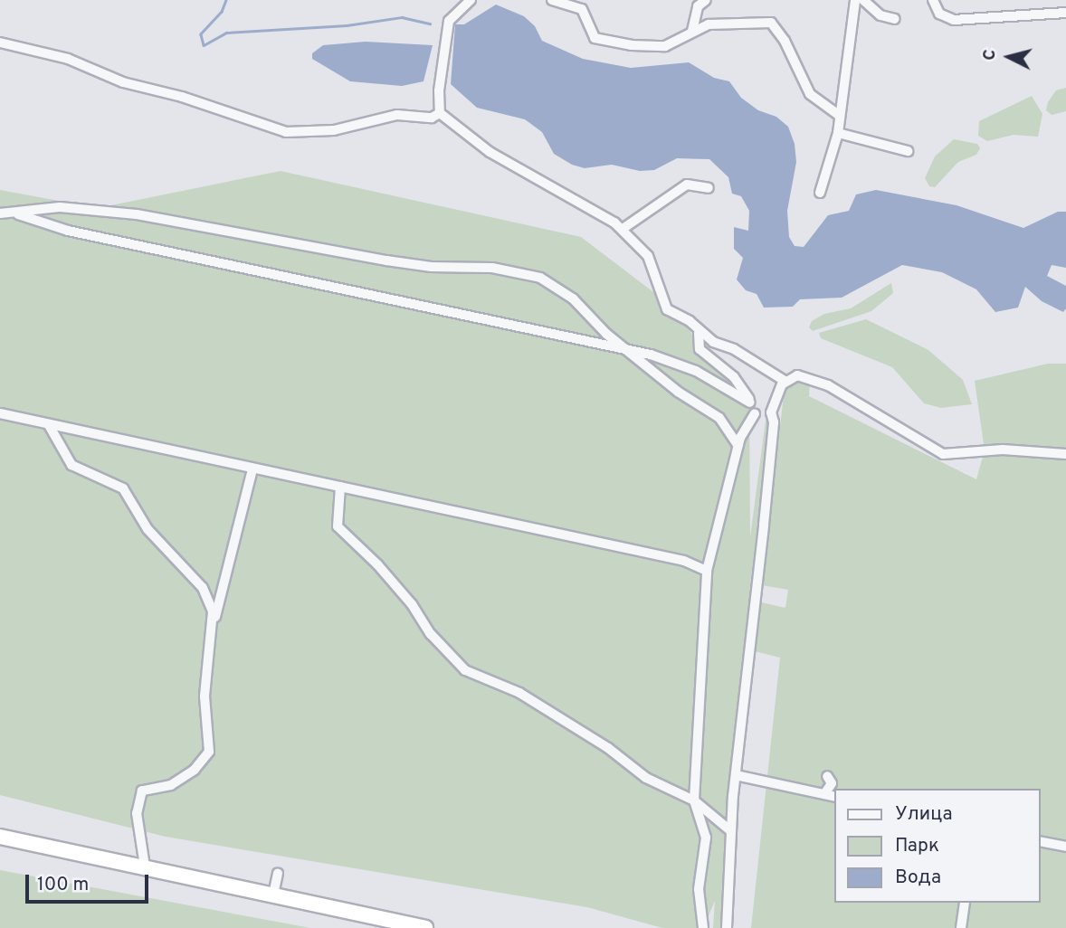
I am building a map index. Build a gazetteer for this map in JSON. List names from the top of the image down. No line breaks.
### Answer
{"legend":["Улица","Парк","Вода"],"scale_bar":"100 m","north":"left"}
